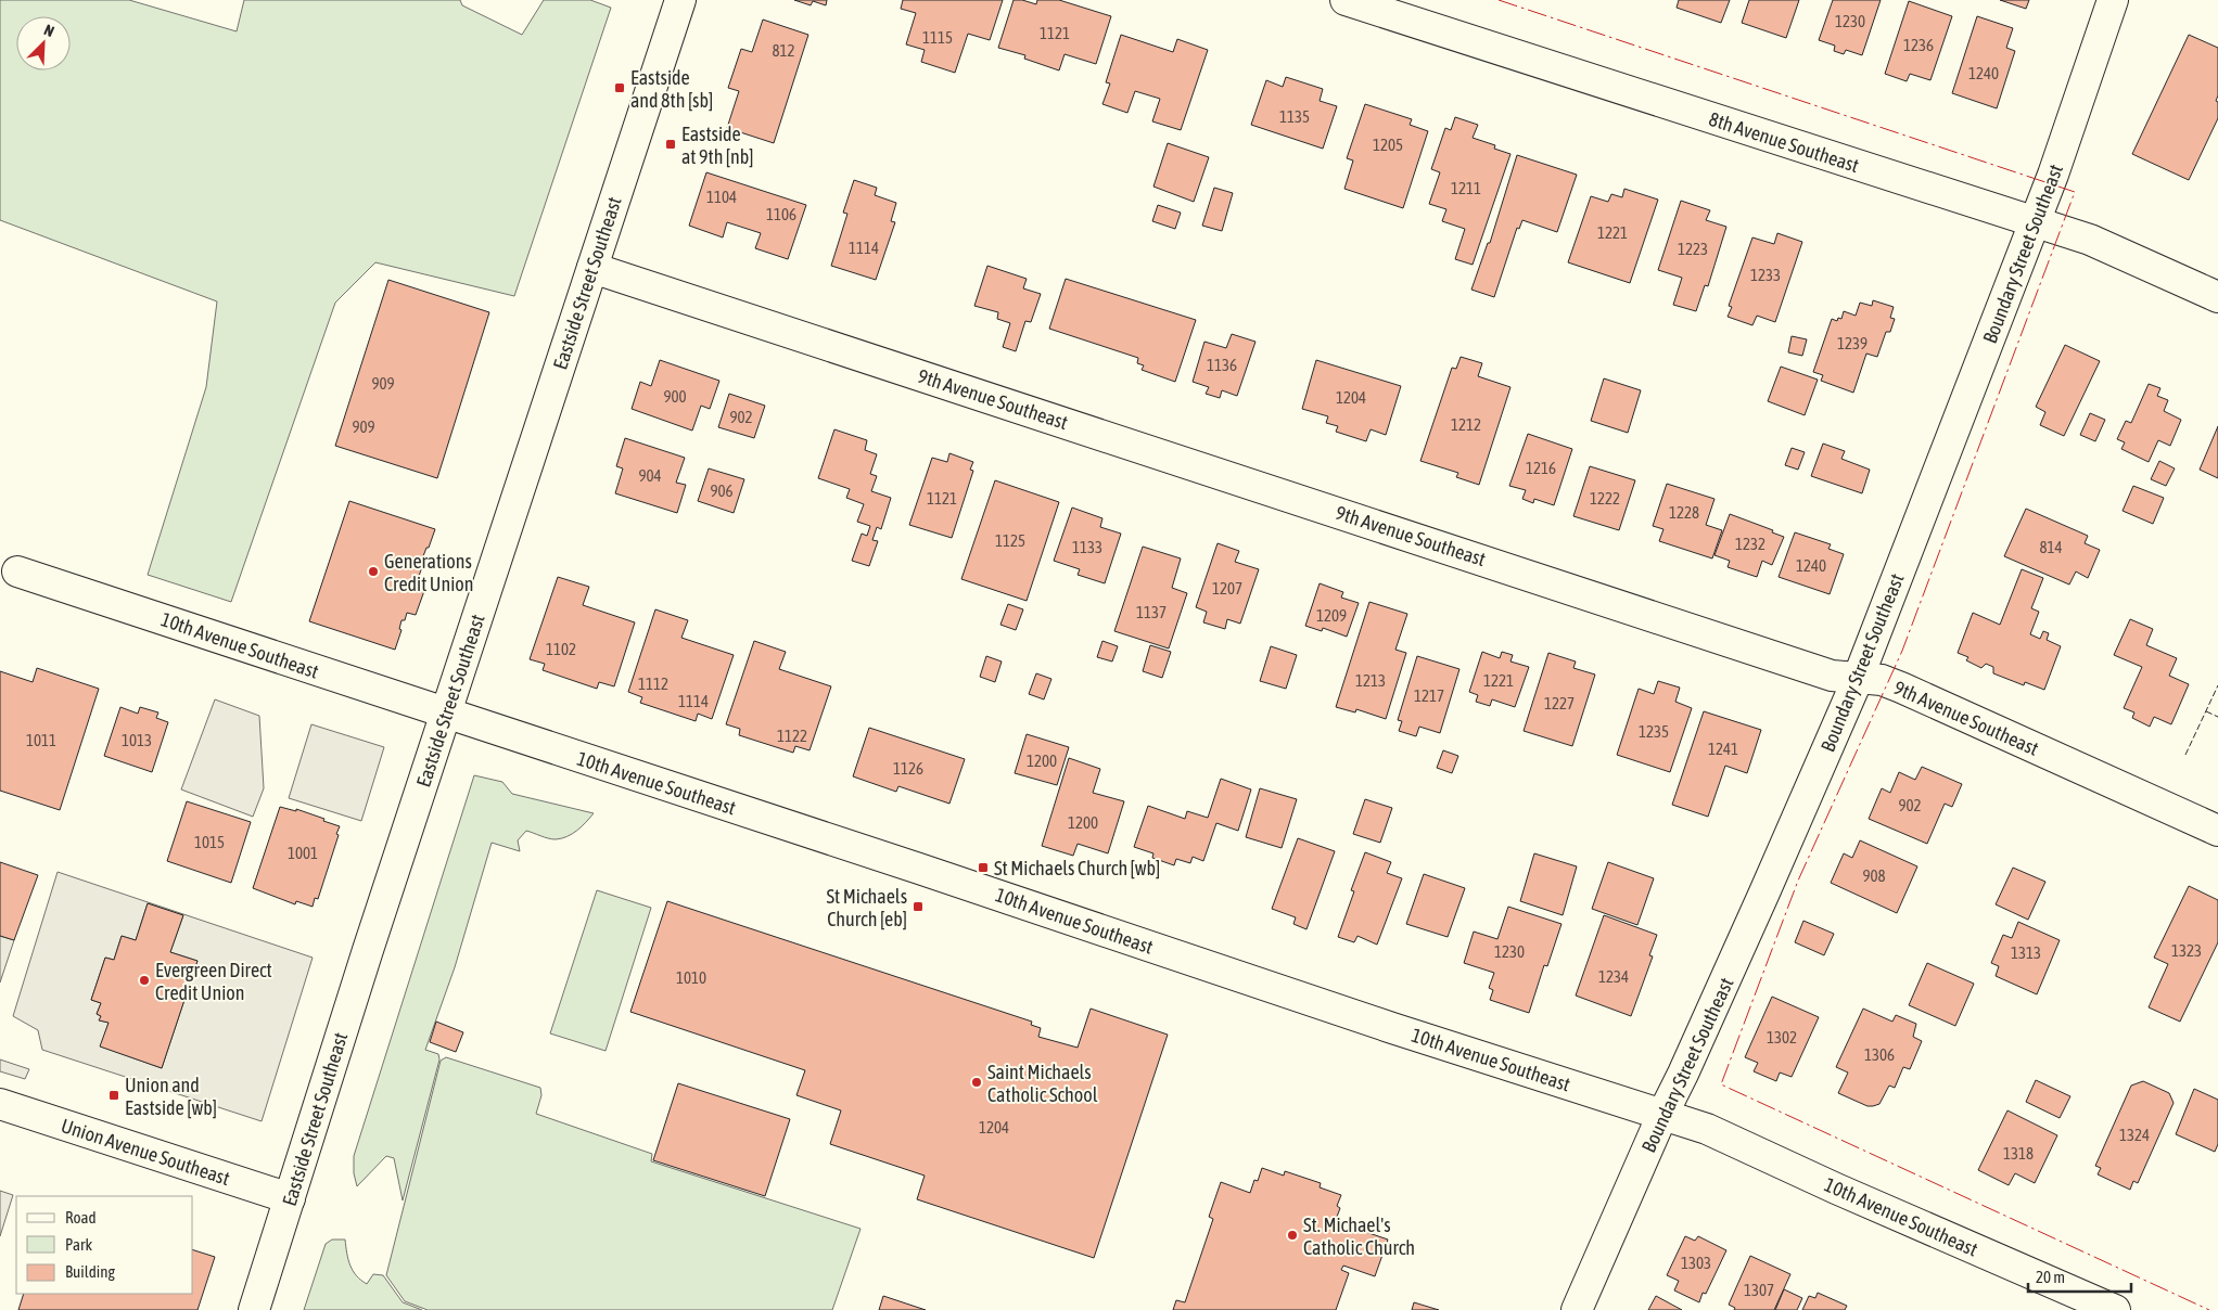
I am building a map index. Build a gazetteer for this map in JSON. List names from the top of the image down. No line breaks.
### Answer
{"streets":{"street":["8th Avenue Southeast","Boundary Street Southeast","Eastside Street Southeast","9th Avenue Southeast","10th Avenue Southeast","Union Avenue Southeast"]},"crossings":[["8th Avenue Southeast","Boundary Street Southeast"],["Boundary Street Southeast","9th Avenue Southeast"],["Boundary Street Southeast","10th Avenue Southeast"],["Eastside Street Southeast","9th Avenue Southeast"],["Eastside Street Southeast","10th Avenue Southeast"],["Eastside Street Southeast","Union Avenue Southeast"]],"places":{"transit":["Eastside and 8th [sb]","Eastside at 9th [nb]","St Michaels Church [wb]","St Michaels Church [eb]","Union and Eastside [wb]"],"other":["Generations Credit Union","Evergreen Direct Credit Union","Saint Michaels Catholic School","St. Michael's Catholic Church"]},"house_numbers":["1230","1121","1115","1236","812","1240","1135","1205","1211","1104","1106","1221","1114","1223","1233","1239","1136","909","900","1204","902","1212","909","1216","904","906","1121","1222","1228","1125","1232","1133","814","1240","1207","1137","1209","1102","1213","1221","1112","1217","1114","1227","1235","1122","1011","1013","1241","1200","1126","902","1200","1015","1001","908","1323","1230","1313","1234","1010","1302","1306","1204","1324","1318","1303","1307"],"legend":["Road","Park","Building"],"scale_bar":"20 m","north":"top right"}
